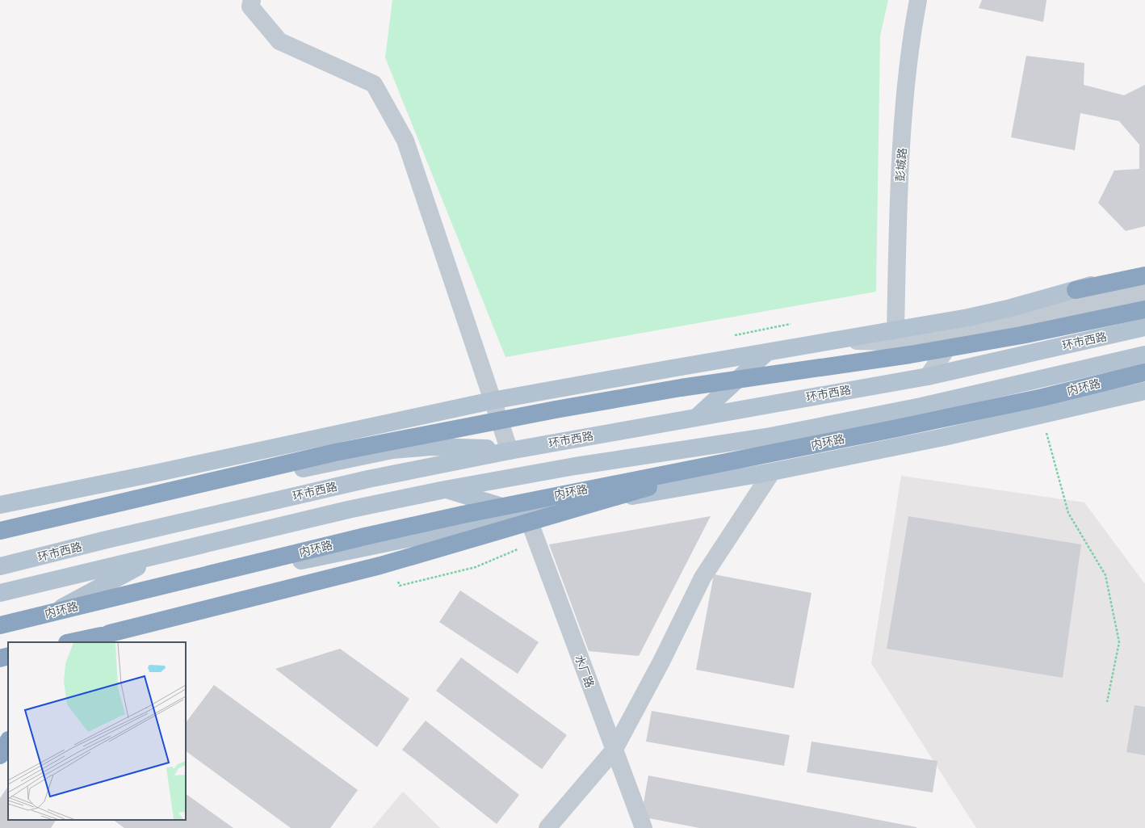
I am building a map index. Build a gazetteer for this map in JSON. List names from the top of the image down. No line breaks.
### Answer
{"streets":{"highway":["内环路"],"main road":["环市西路"],"street":["彭城路","水厂路"]}}
